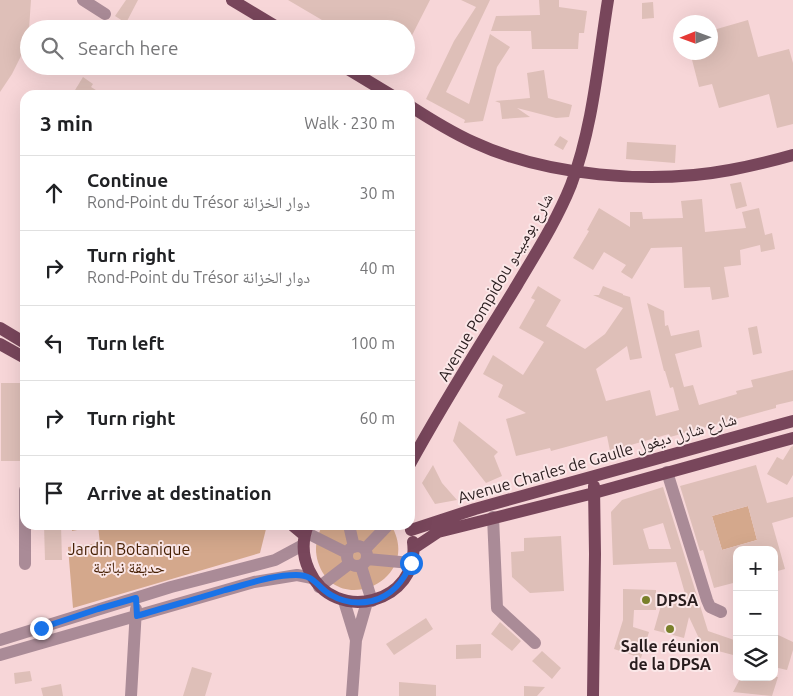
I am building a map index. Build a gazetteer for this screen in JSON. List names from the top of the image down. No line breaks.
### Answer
{"streets":{"main road":["Avenue Pompidou شارع بومبيدو","Avenue Charles de Gaulle شارع شارل ديغول"]},"parks":["Jardin Botanique حديقة نباتية"],"places":["DPSA","Salle réunion de la DPSA"],"north":"left","page":{"search":"Search here","heading":["3 min","Walk · 230 m"],"list":[["Continue","Rond-Point du Trésor دوار الخزانة","30 m"],["Turn right","Rond-Point du Trésor دوار الخزانة","40 m"],["Turn left","100 m"],["Turn right","60 m"],"Arrive at destination"],"map_buttons":["+","−"]}}
